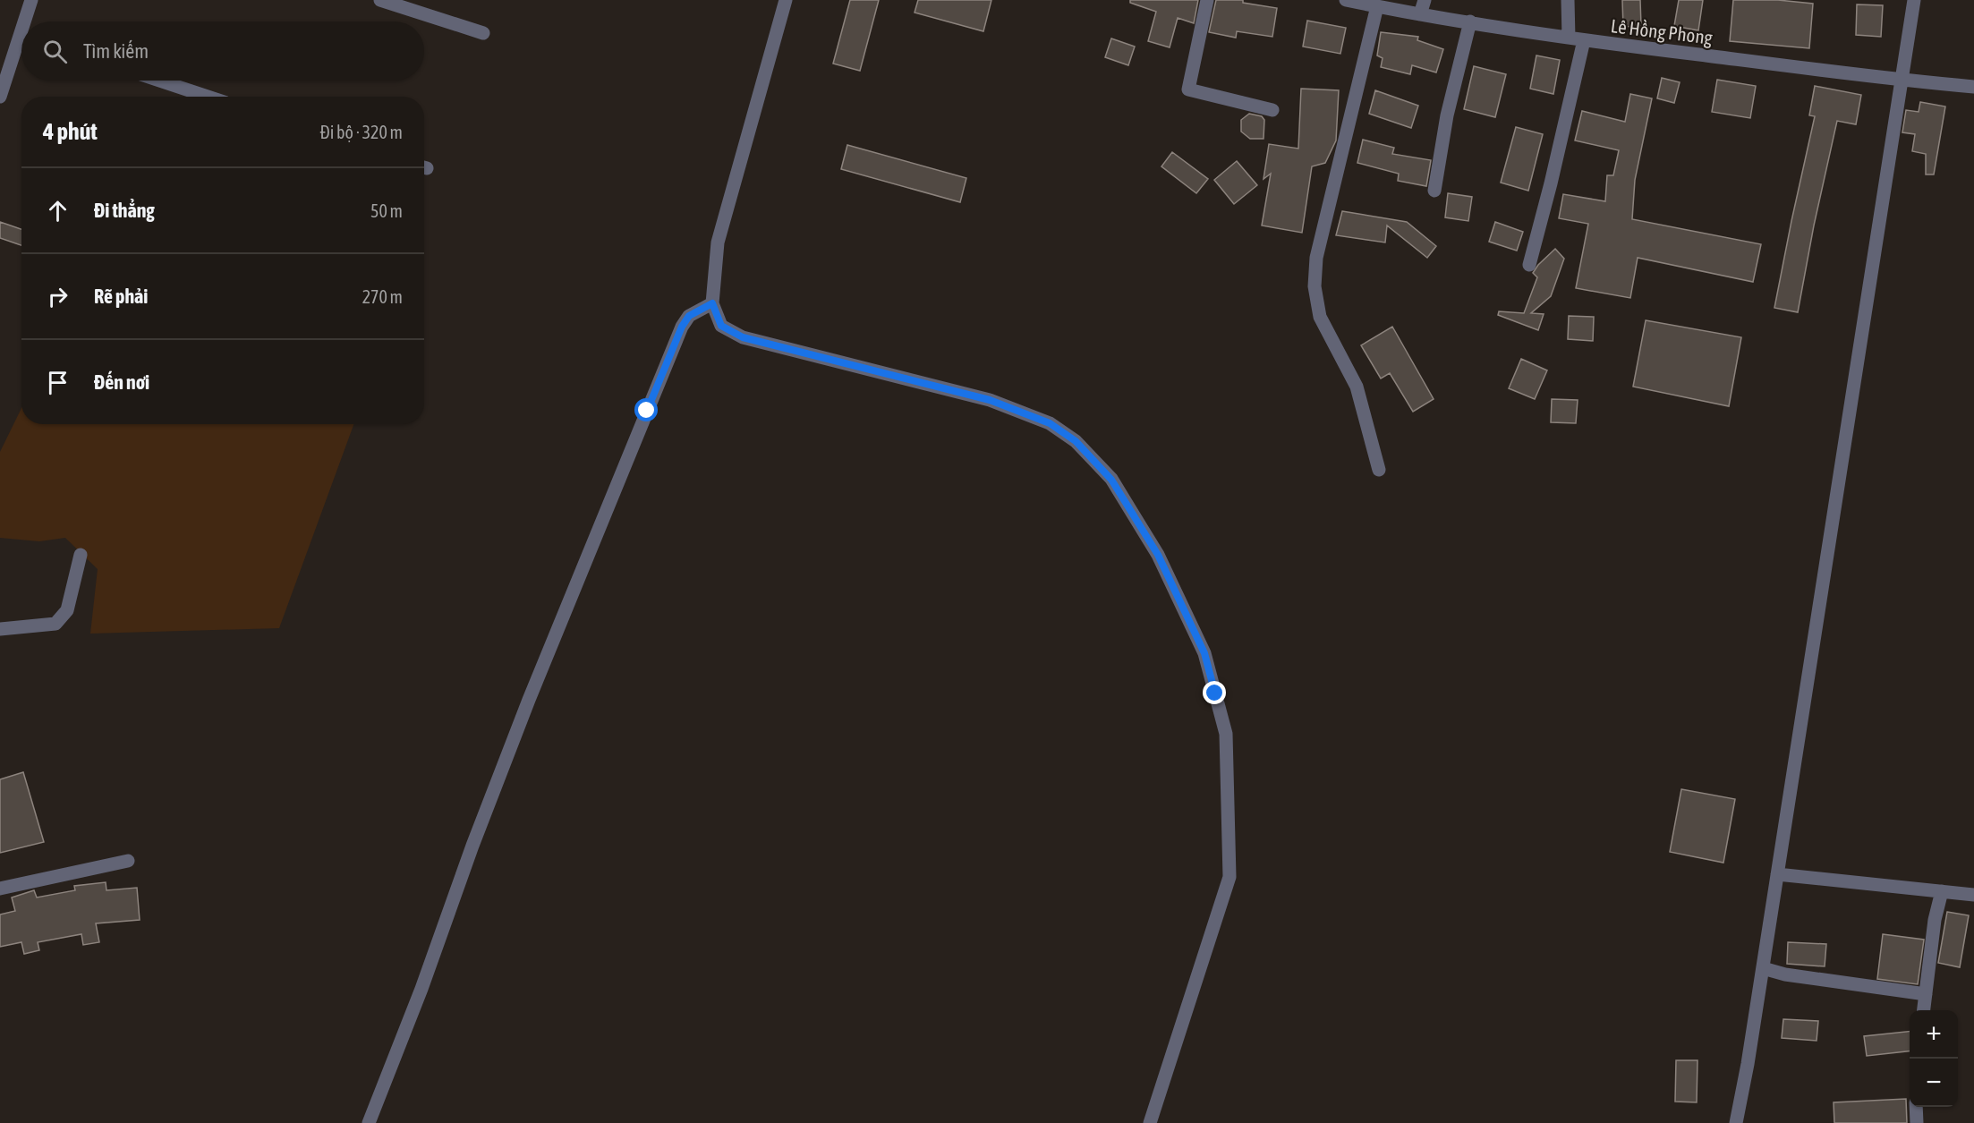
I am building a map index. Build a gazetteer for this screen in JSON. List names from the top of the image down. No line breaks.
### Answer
{"streets":{"street":["Lê Hồng Phong"]},"page":{"search":"Tìm kiếm","heading":["4 phút","Đi bộ · 320 m"],"list":[["Đi thẳng","50 m"],["Rẽ phải","270 m"],"Đến nơi"],"map_buttons":["+","−"]}}
